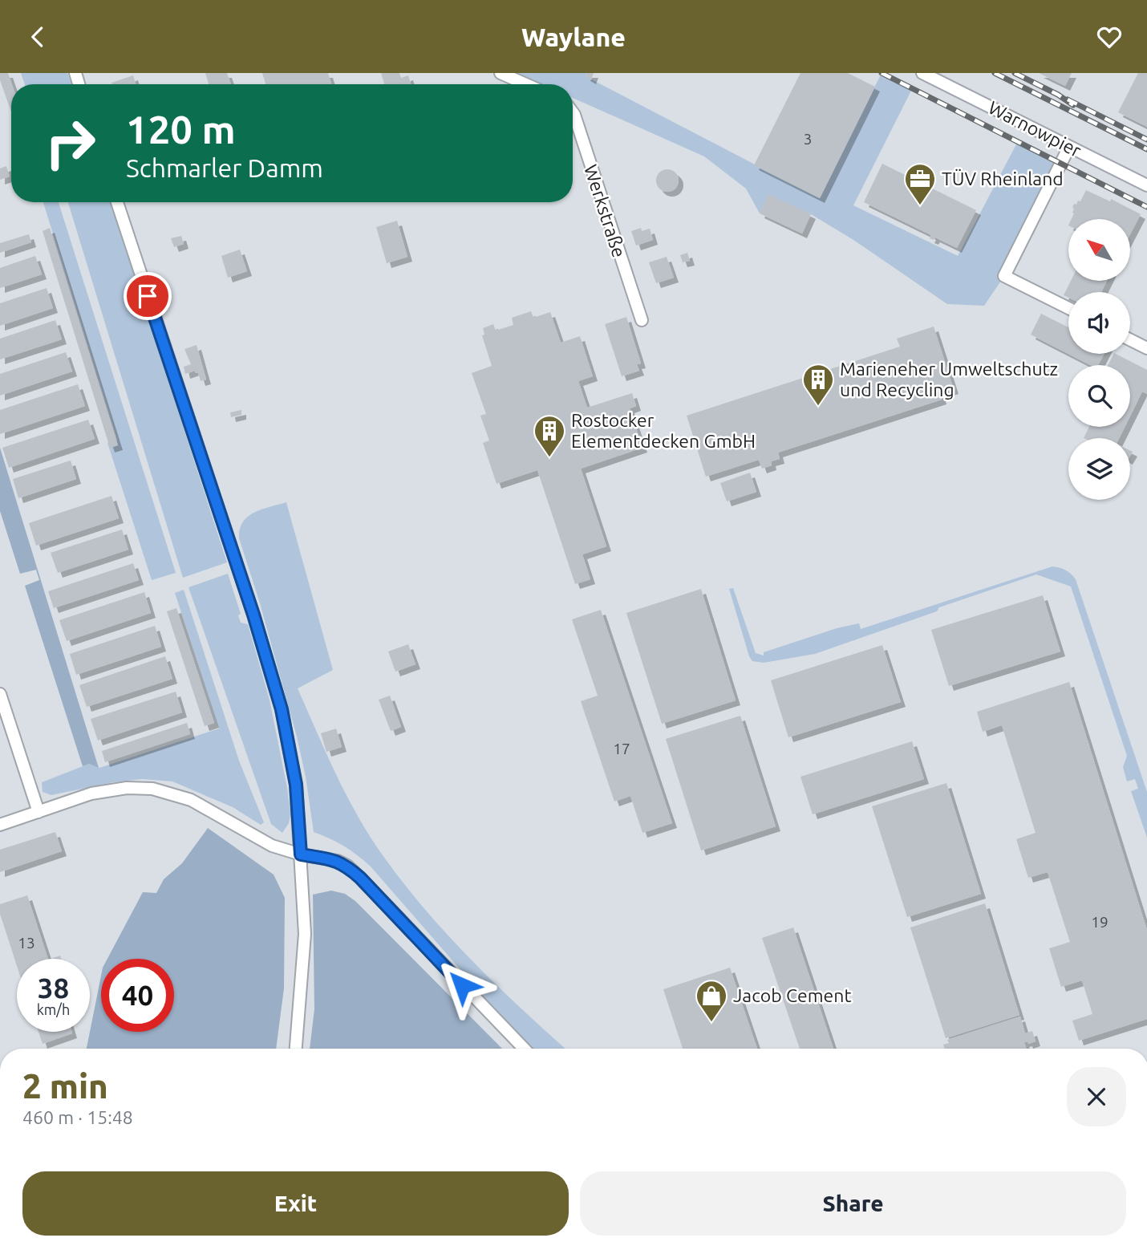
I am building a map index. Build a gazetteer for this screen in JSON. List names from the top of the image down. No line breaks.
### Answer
{"streets":{"street":["Warnowpier","Werkstraße"]},"places":{"office":["TÜV Rheinland"],"building":["Marieneher Umweltschutz und Recycling","Rostocker Elementdecken GmbH"],"shop":["Jacob Cement"]},"house_numbers":["3","17","19","13"],"north":"top left","page":{"header":"Waylane","turn":["120 m","Schmarler Damm"],"speed":"38 km/h","limit":"40","heading":["2 min","460 m · 15:48"],"buttons":["Exit","Share"]}}
